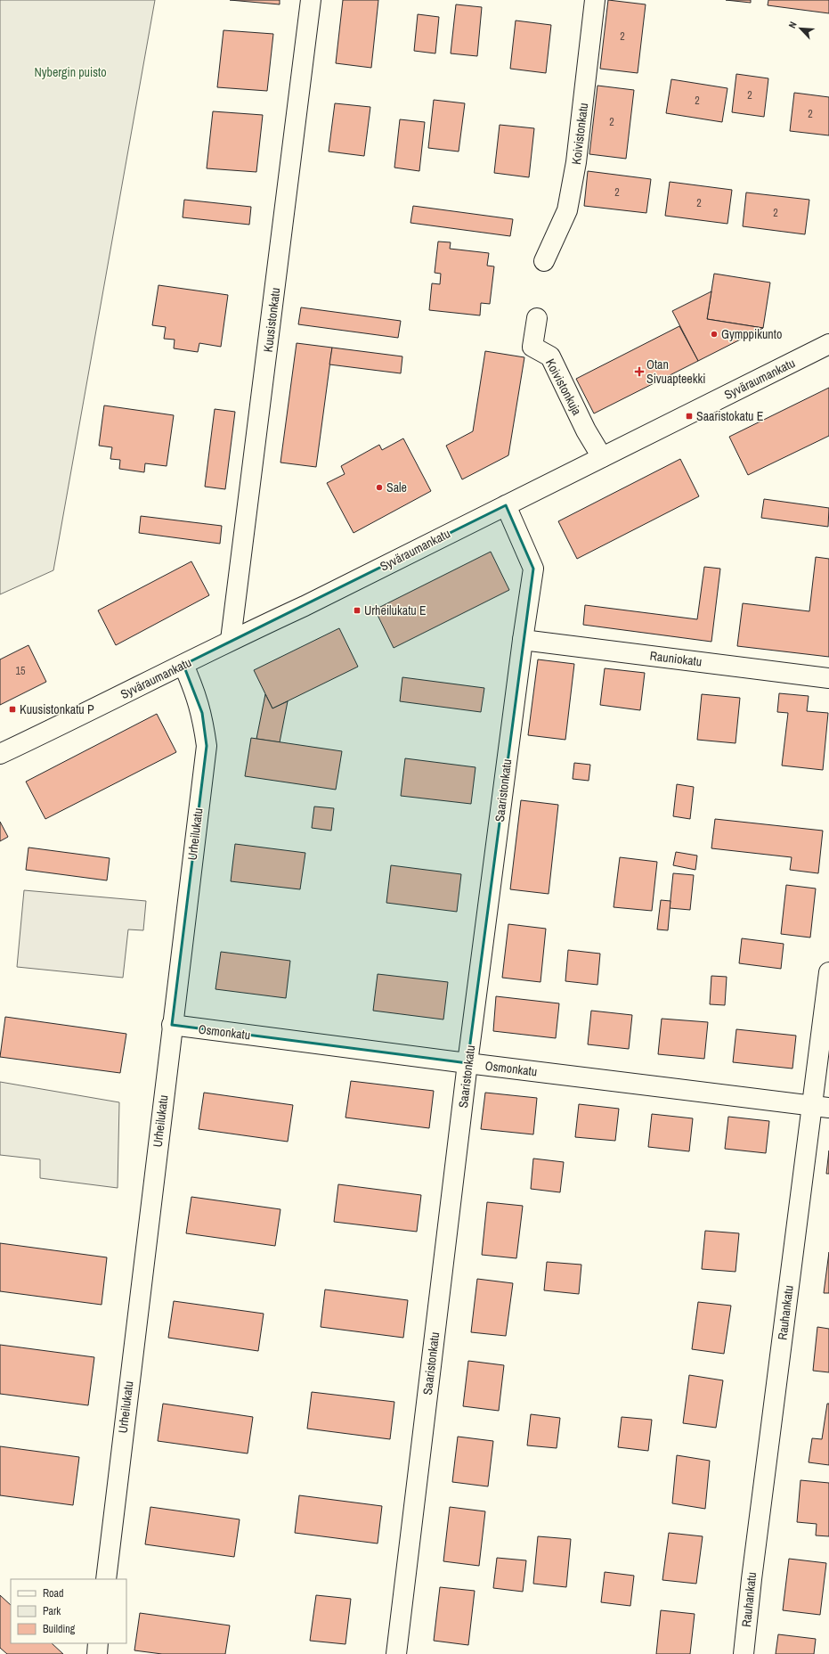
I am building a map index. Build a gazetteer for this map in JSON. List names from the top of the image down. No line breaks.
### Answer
{"streets":{"street":["Koivistonkatu","Kuusistonkatu","Syväraumankatu","Koivistonkuja","Rauniokatu","Saaristonkatu","Urheilukatu","Osmonkatu","Rauhankatu"]},"crossings":[["Kuusistonkatu","Syväraumankatu"],["Syväraumankatu","Koivistonkuja"],["Syväraumankatu","Saaristonkatu"],["Syväraumankatu","Urheilukatu"],["Rauniokatu","Saaristonkatu"],["Saaristonkatu","Osmonkatu"],["Urheilukatu","Osmonkatu"],["Osmonkatu","Rauhankatu"]],"parks":["Nybergin puisto"],"places":{"other":["Gymppikunto","Sale"],"health":["Otan Sivuapteekki"],"transit":["Saaristokatu E","Urheilukatu E","Kuusistonkatu P"]},"house_numbers":["2","2","2","2","2","2","2","2","15"],"legend":["Road","Park","Building"],"north":"top left"}
